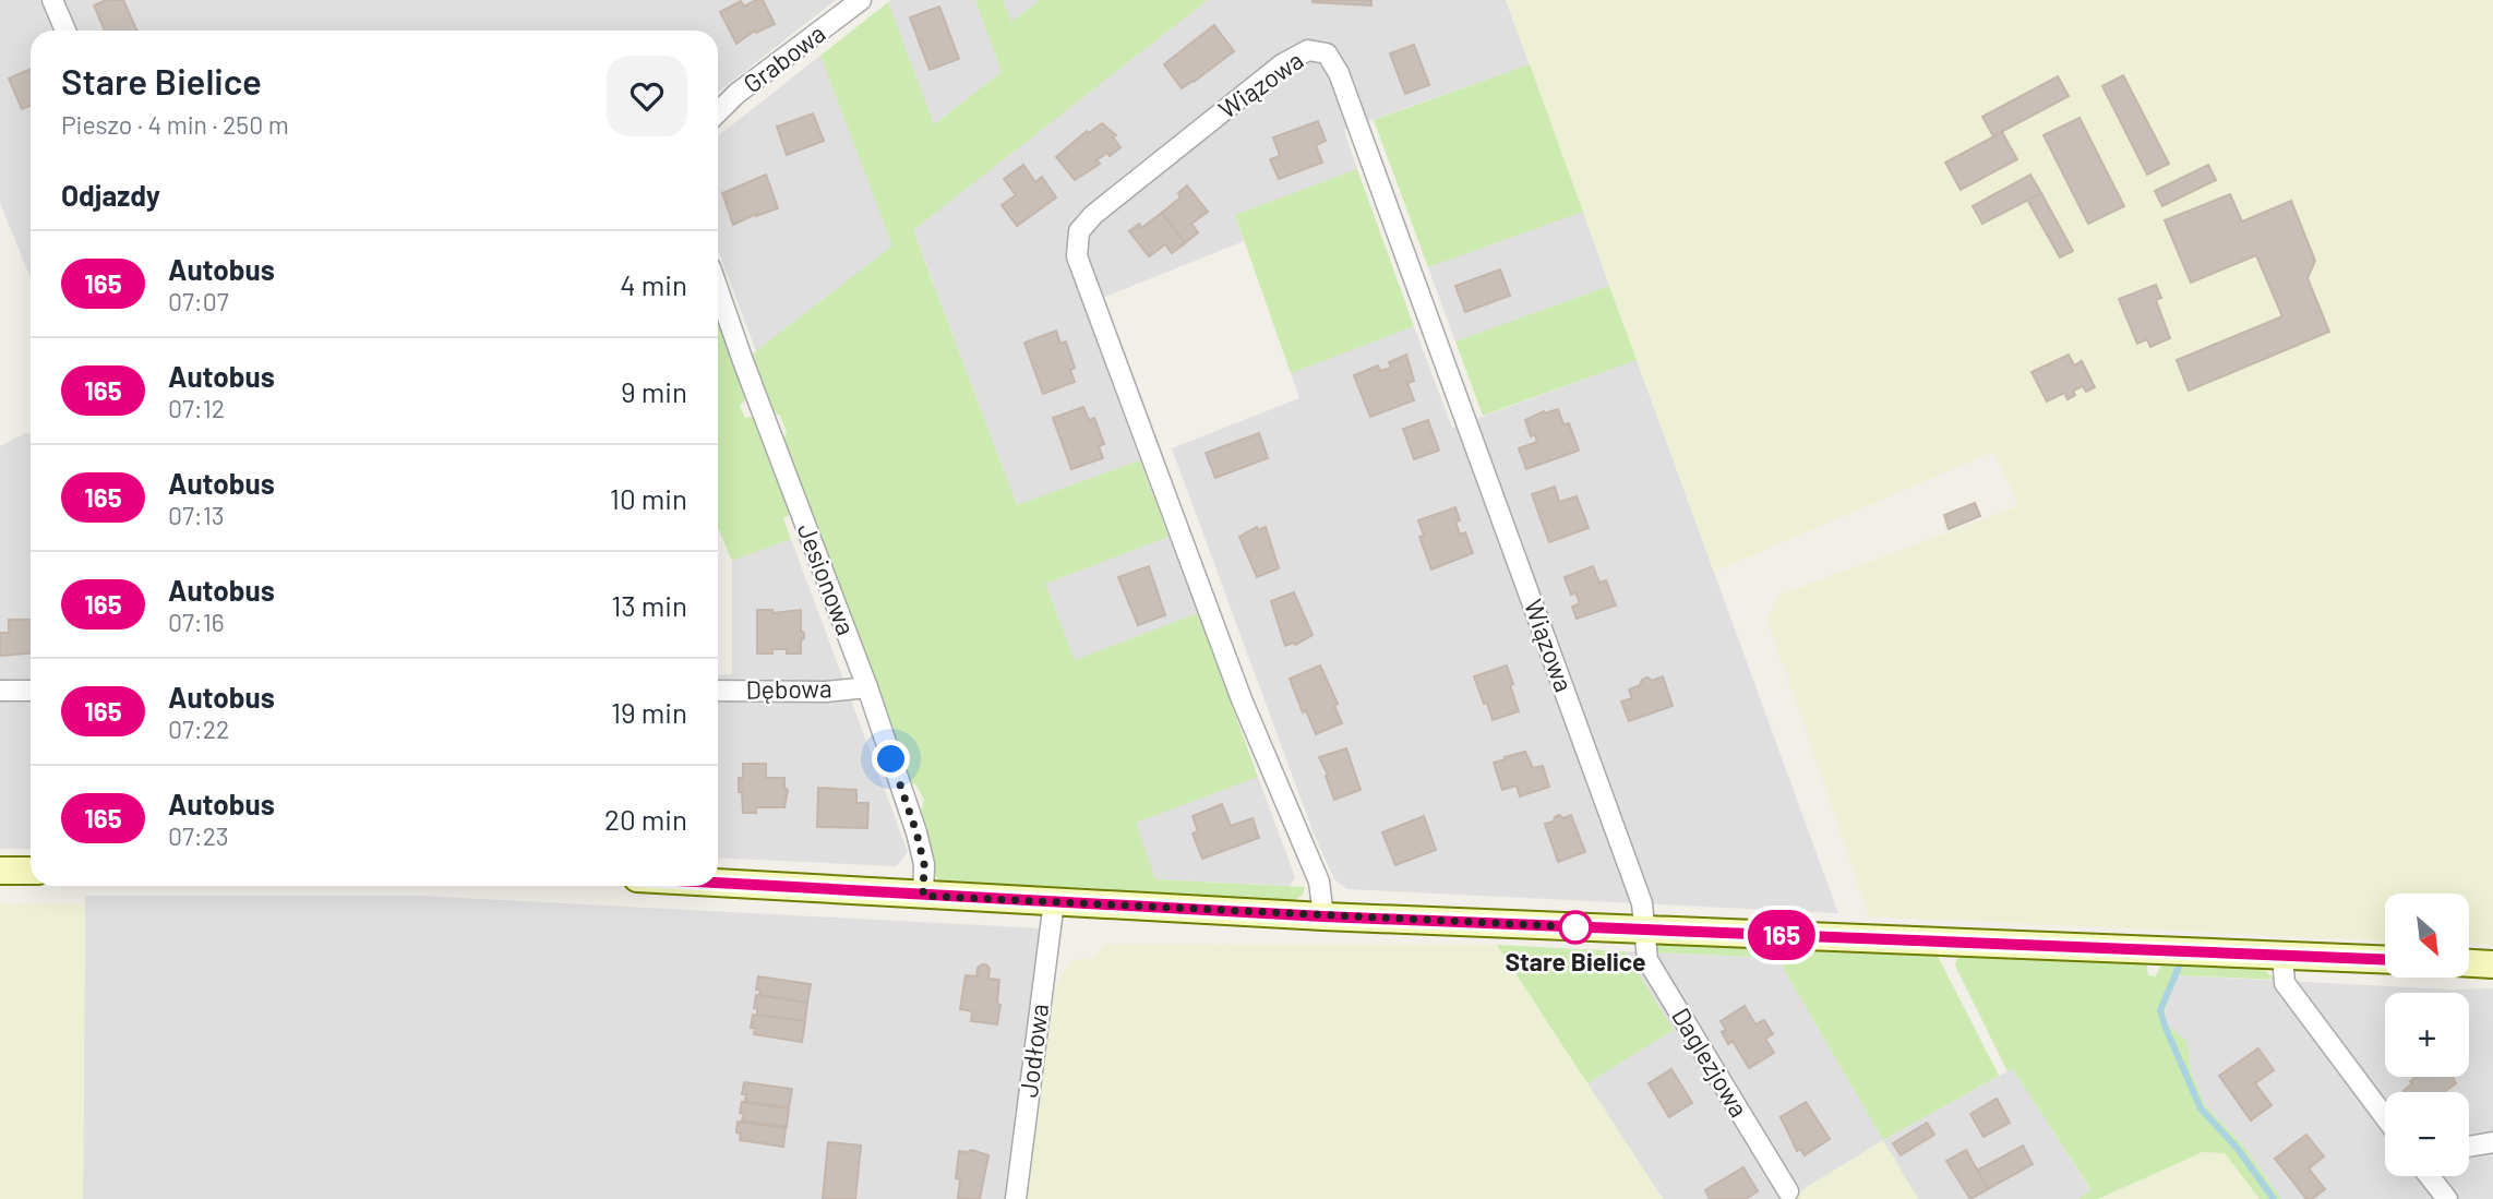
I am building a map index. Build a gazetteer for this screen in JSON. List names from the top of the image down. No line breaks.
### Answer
{"streets":{"street":["Grabowa","Wiązowa","Jesionowa","Dębowa","Jodłowa","Daglezjowa"]},"crossings":[["Wiązowa","Daglezjowa"],["Jesionowa","Dębowa"]],"places":["Stare Bielice"],"lines":["bus line 165"],"north":"bottom right","page":{"on_map":"165","heading":[["Stare Bielice","Pieszo · 4 min · 250 m"],"Odjazdy"],"list":[{"mark":"165","name":"Autobus","note":"07:07","value":"4 min"},{"mark":"165","name":"Autobus","note":"07:12","value":"9 min"},{"mark":"165","name":"Autobus","note":"07:13","value":"10 min"},{"mark":"165","name":"Autobus","note":"07:16","value":"13 min"},{"mark":"165","name":"Autobus","note":"07:22","value":"19 min"},{"mark":"165","name":"Autobus","note":"07:23","value":"20 min"}],"map_buttons":["+","−"]}}
